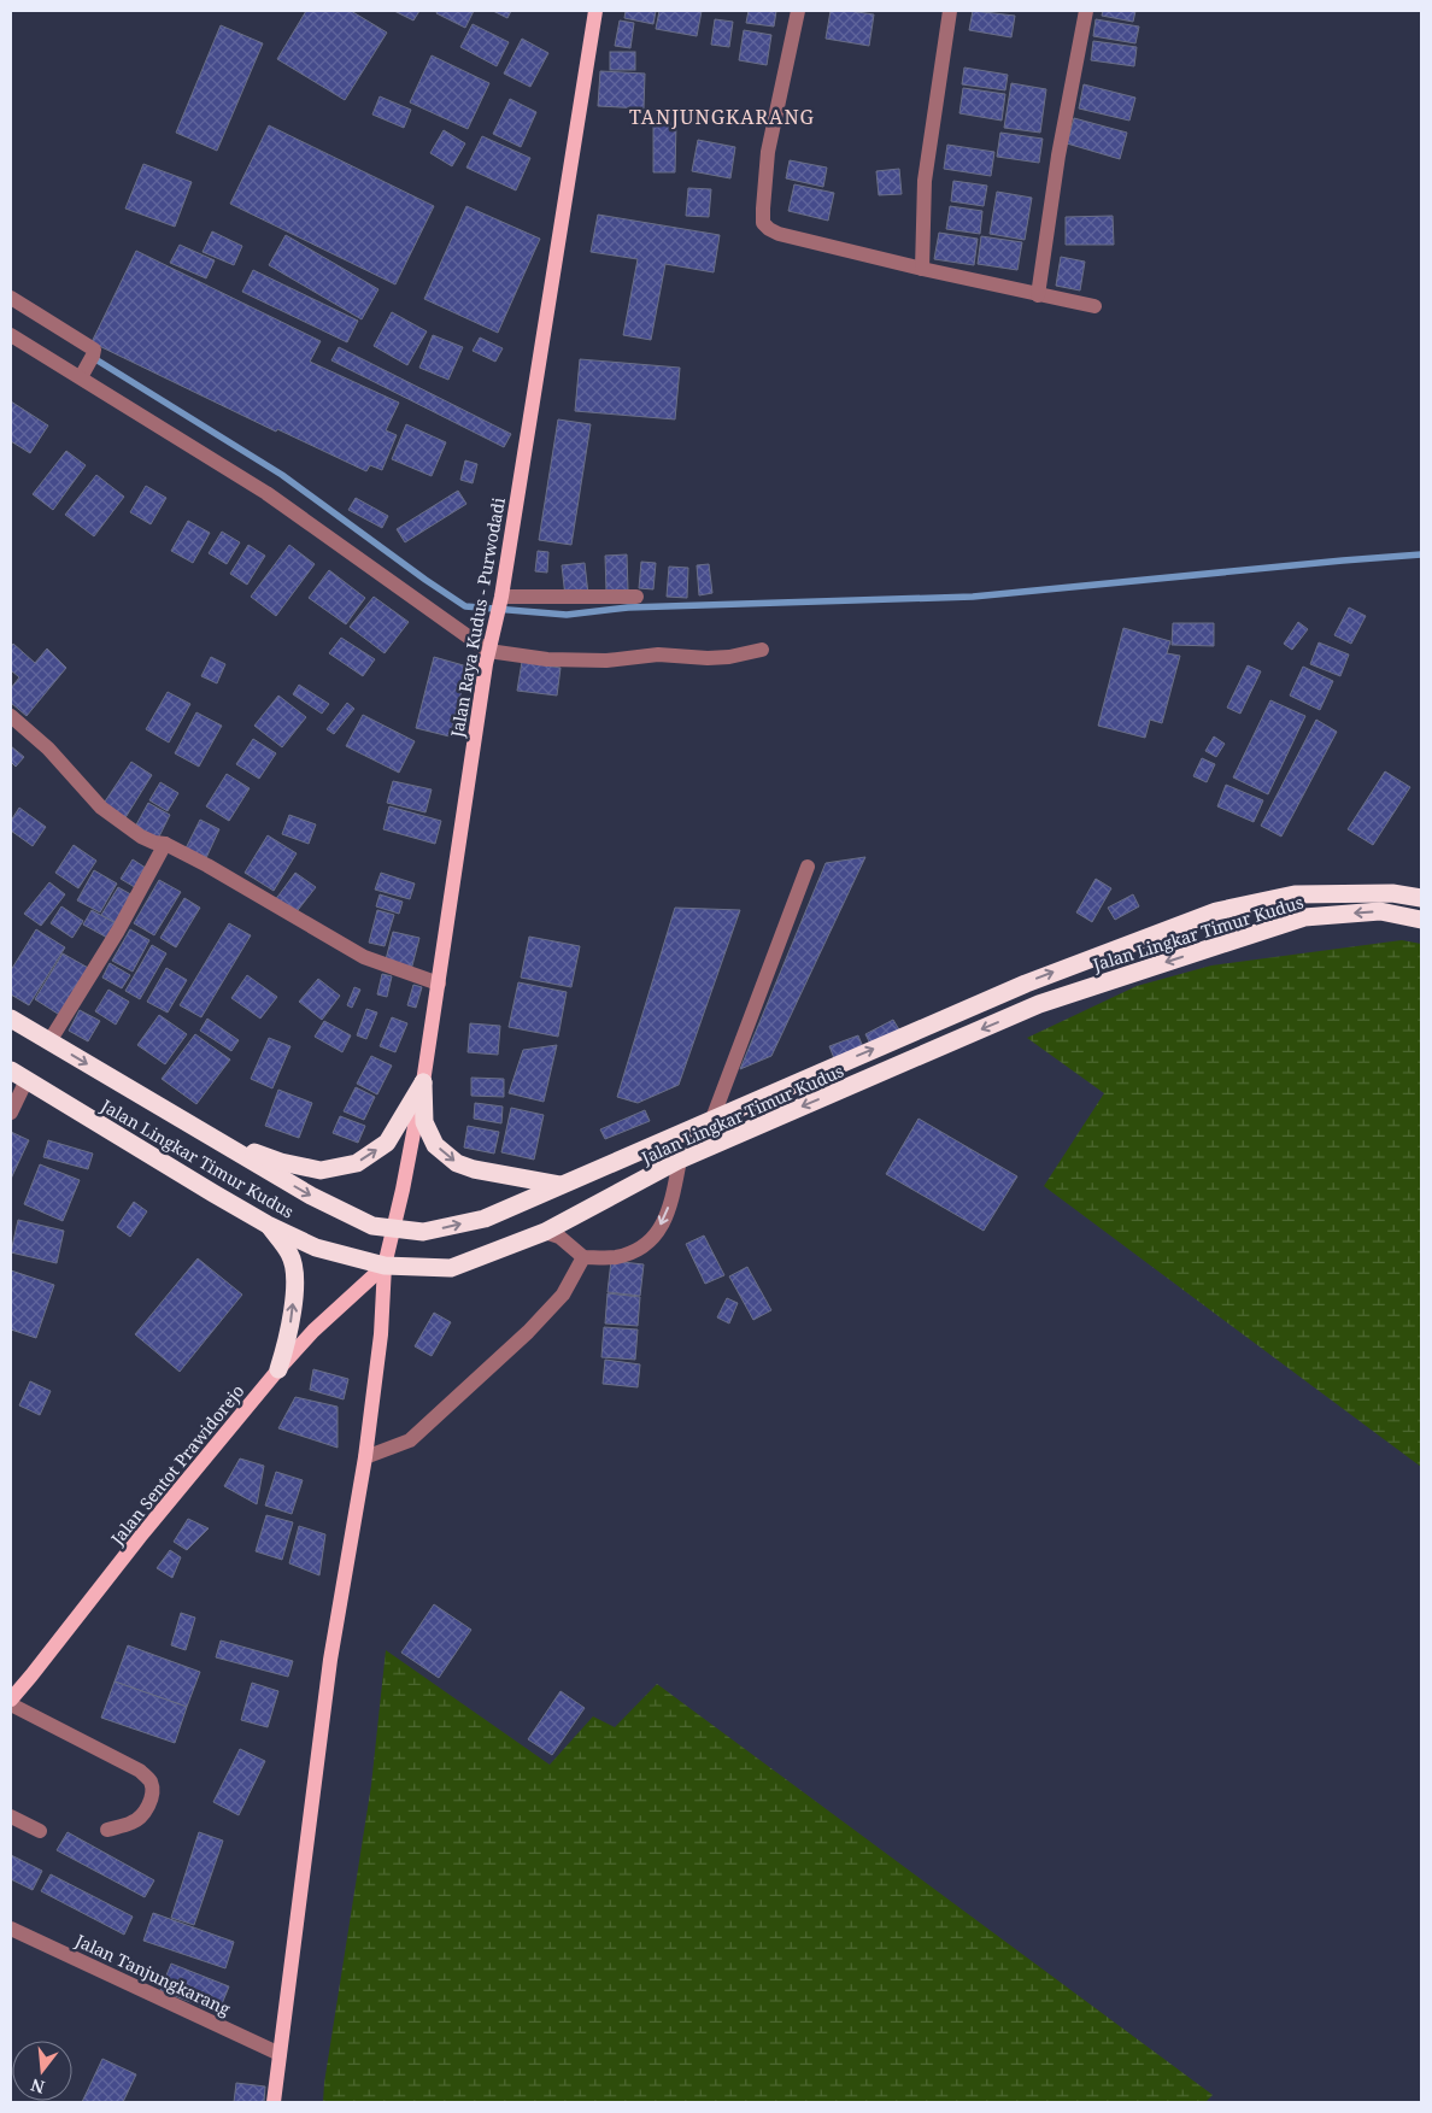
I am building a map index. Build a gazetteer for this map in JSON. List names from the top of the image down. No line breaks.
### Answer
{"streets":{"highway":["Jalan Lingkar Timur Kudus"],"main road":["Jalan Raya Kudus - Purwodadi","Jalan Sentot Prawidorejo"],"street":["Jalan Tanjungkarang"]},"crossings":[["Jalan Raya Kudus - Purwodadi","Jalan Lingkar Timur Kudus"],["Jalan Raya Kudus - Purwodadi","Jalan Sentot Prawidorejo"],["Jalan Raya Kudus - Purwodadi","Jalan Tanjungkarang"],["Jalan Lingkar Timur Kudus","Jalan Sentot Prawidorejo"]],"districts":["TANJUNGKARANG"],"north":"bottom"}
